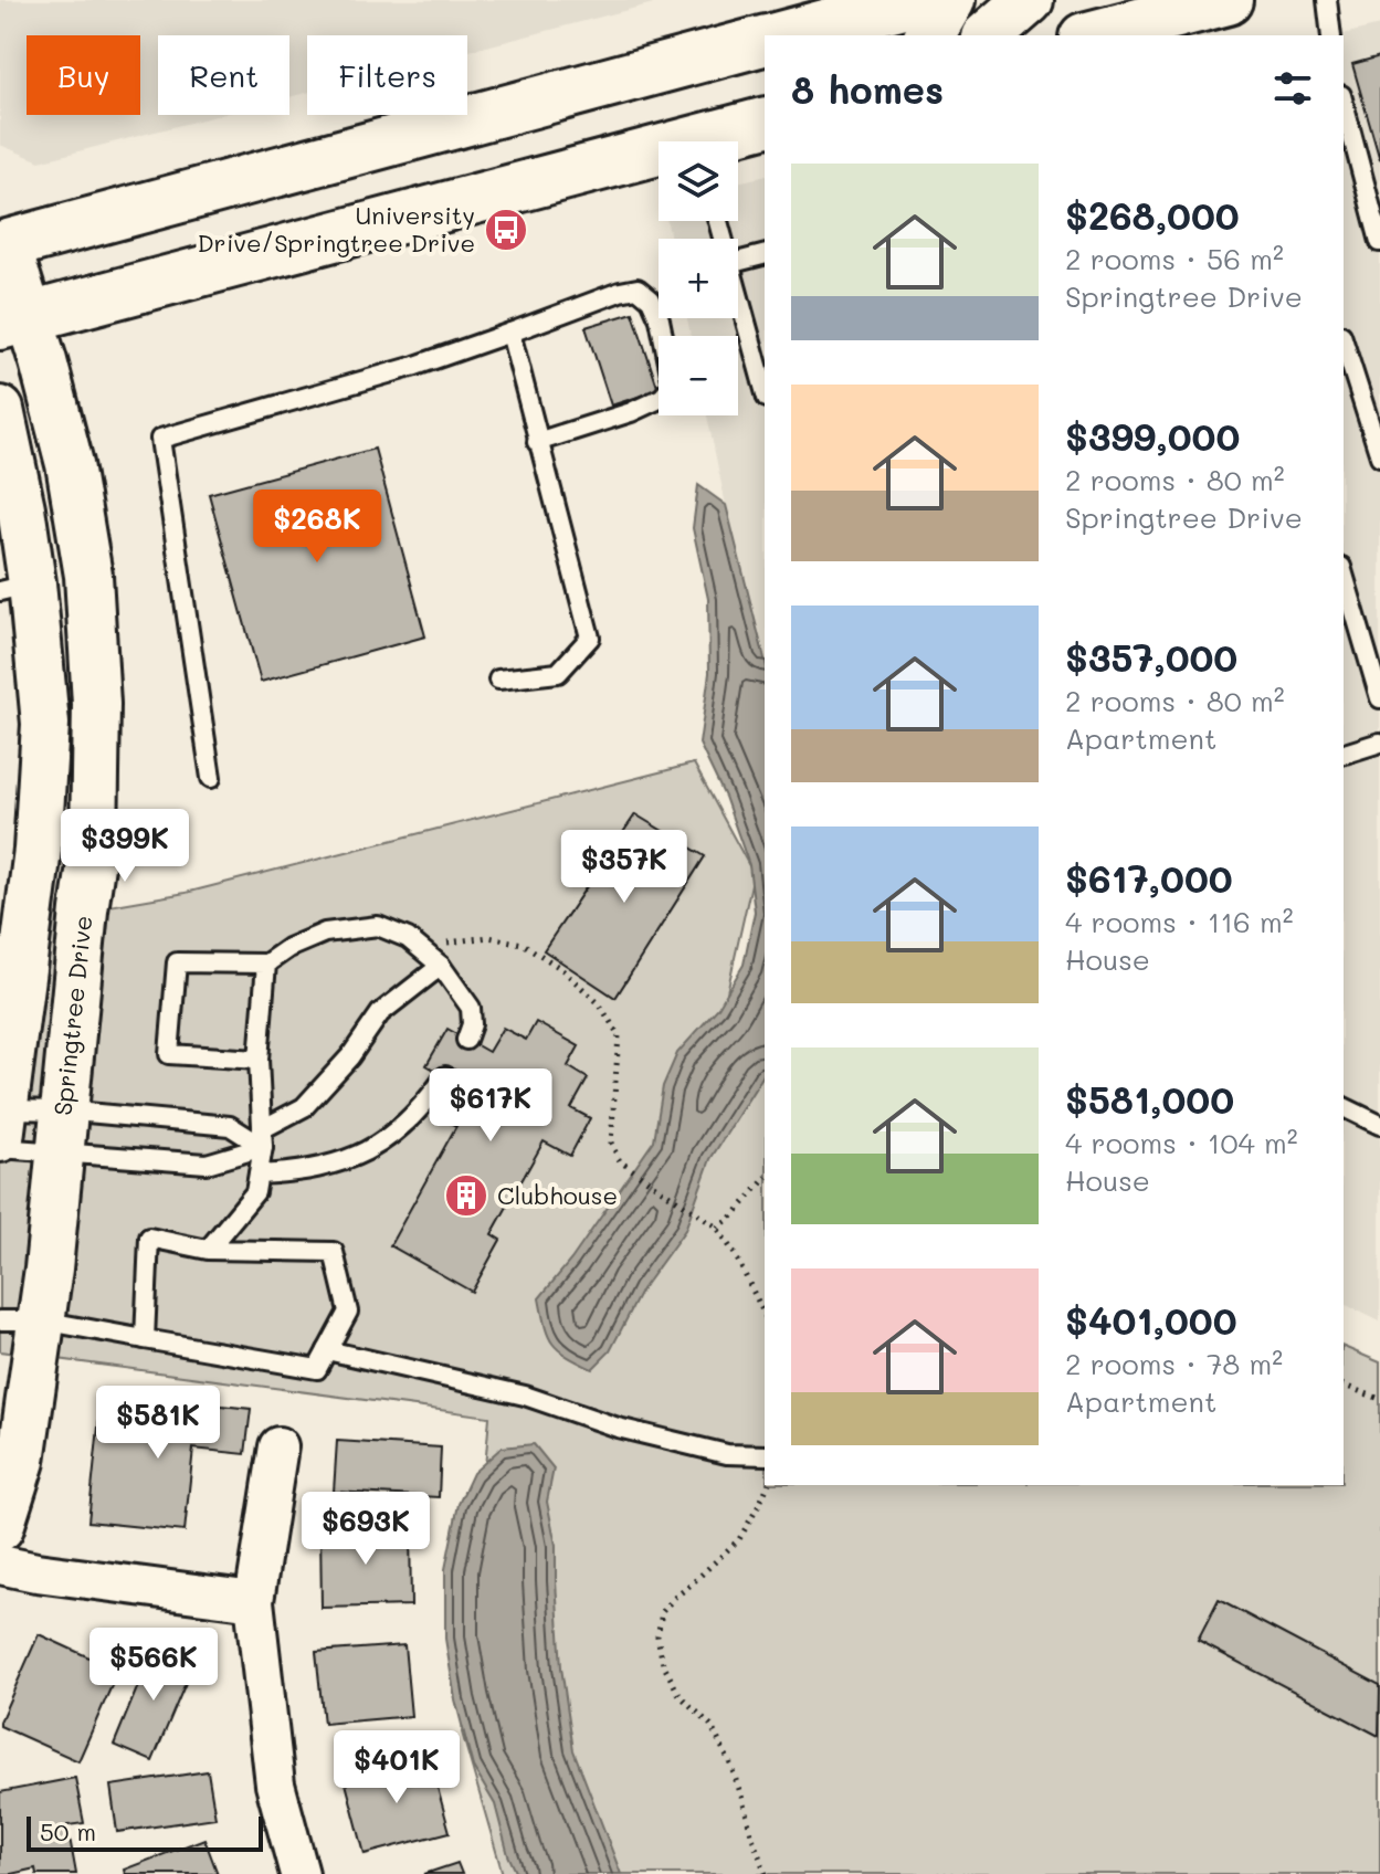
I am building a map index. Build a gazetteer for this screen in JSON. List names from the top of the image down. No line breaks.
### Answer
{"streets":{"street":["Springtree Drive"]},"places":{"bus stop":["University Drive/Springtree Drive"],"building":["Clubhouse"]},"scale_bar":"50 m","page":{"chip":["Buy","Rent","Filters"],"heading":"8 homes","map_buttons":["+","−"],"list":[{"name":"$268,000","note":"2 rooms · 56 m² · Springtree Drive"},{"name":"$399,000","note":"2 rooms · 80 m² · Springtree Drive"},{"name":"$357,000","note":"2 rooms · 80 m² · Apartment"},{"name":"$617,000","note":"4 rooms · 116 m² · House"},{"name":"$581,000","note":"4 rooms · 104 m² · House"},{"name":"$401,000","note":"2 rooms · 78 m² · Apartment"}],"price":["$268K","$399K","$357K","$617K","$581K","$693K","$566K","$401K"],"scale":"50 m"}}
